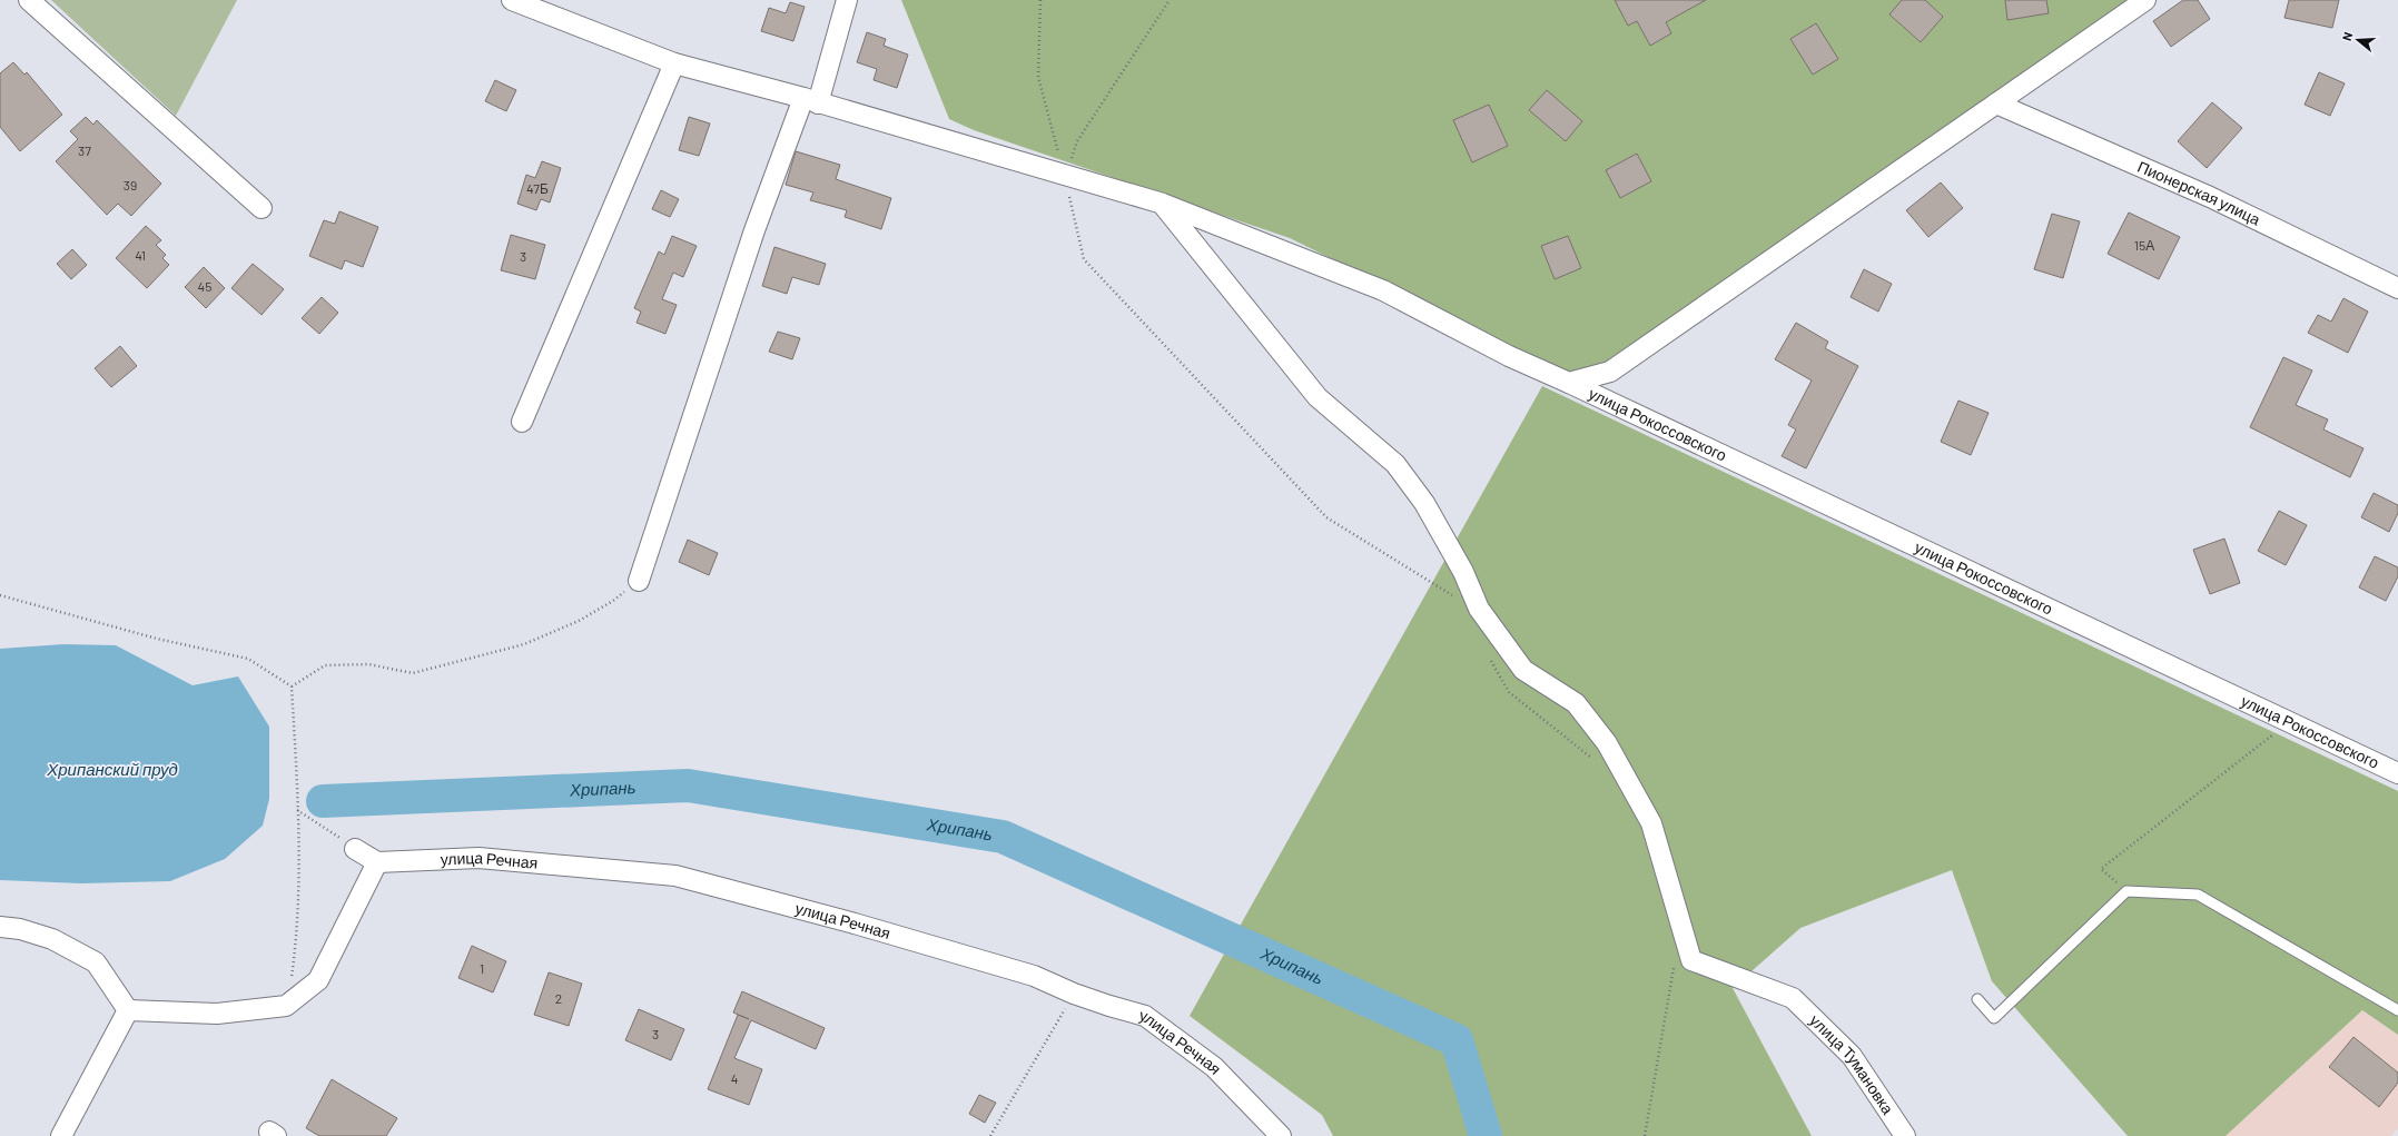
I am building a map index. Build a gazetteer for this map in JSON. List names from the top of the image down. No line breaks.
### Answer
{"streets":{"street":["Пионерская улица","улица Рокоссовского","улица Речная","улица Тумановка"]},"crossings":[["улица Рокоссовского","улица Тумановка"]],"water":["Хрипанский пруд","Хрипань"],"house_numbers":["37","39","47Б","15А","41","3","45","1","2","3","4"],"north":"left"}
